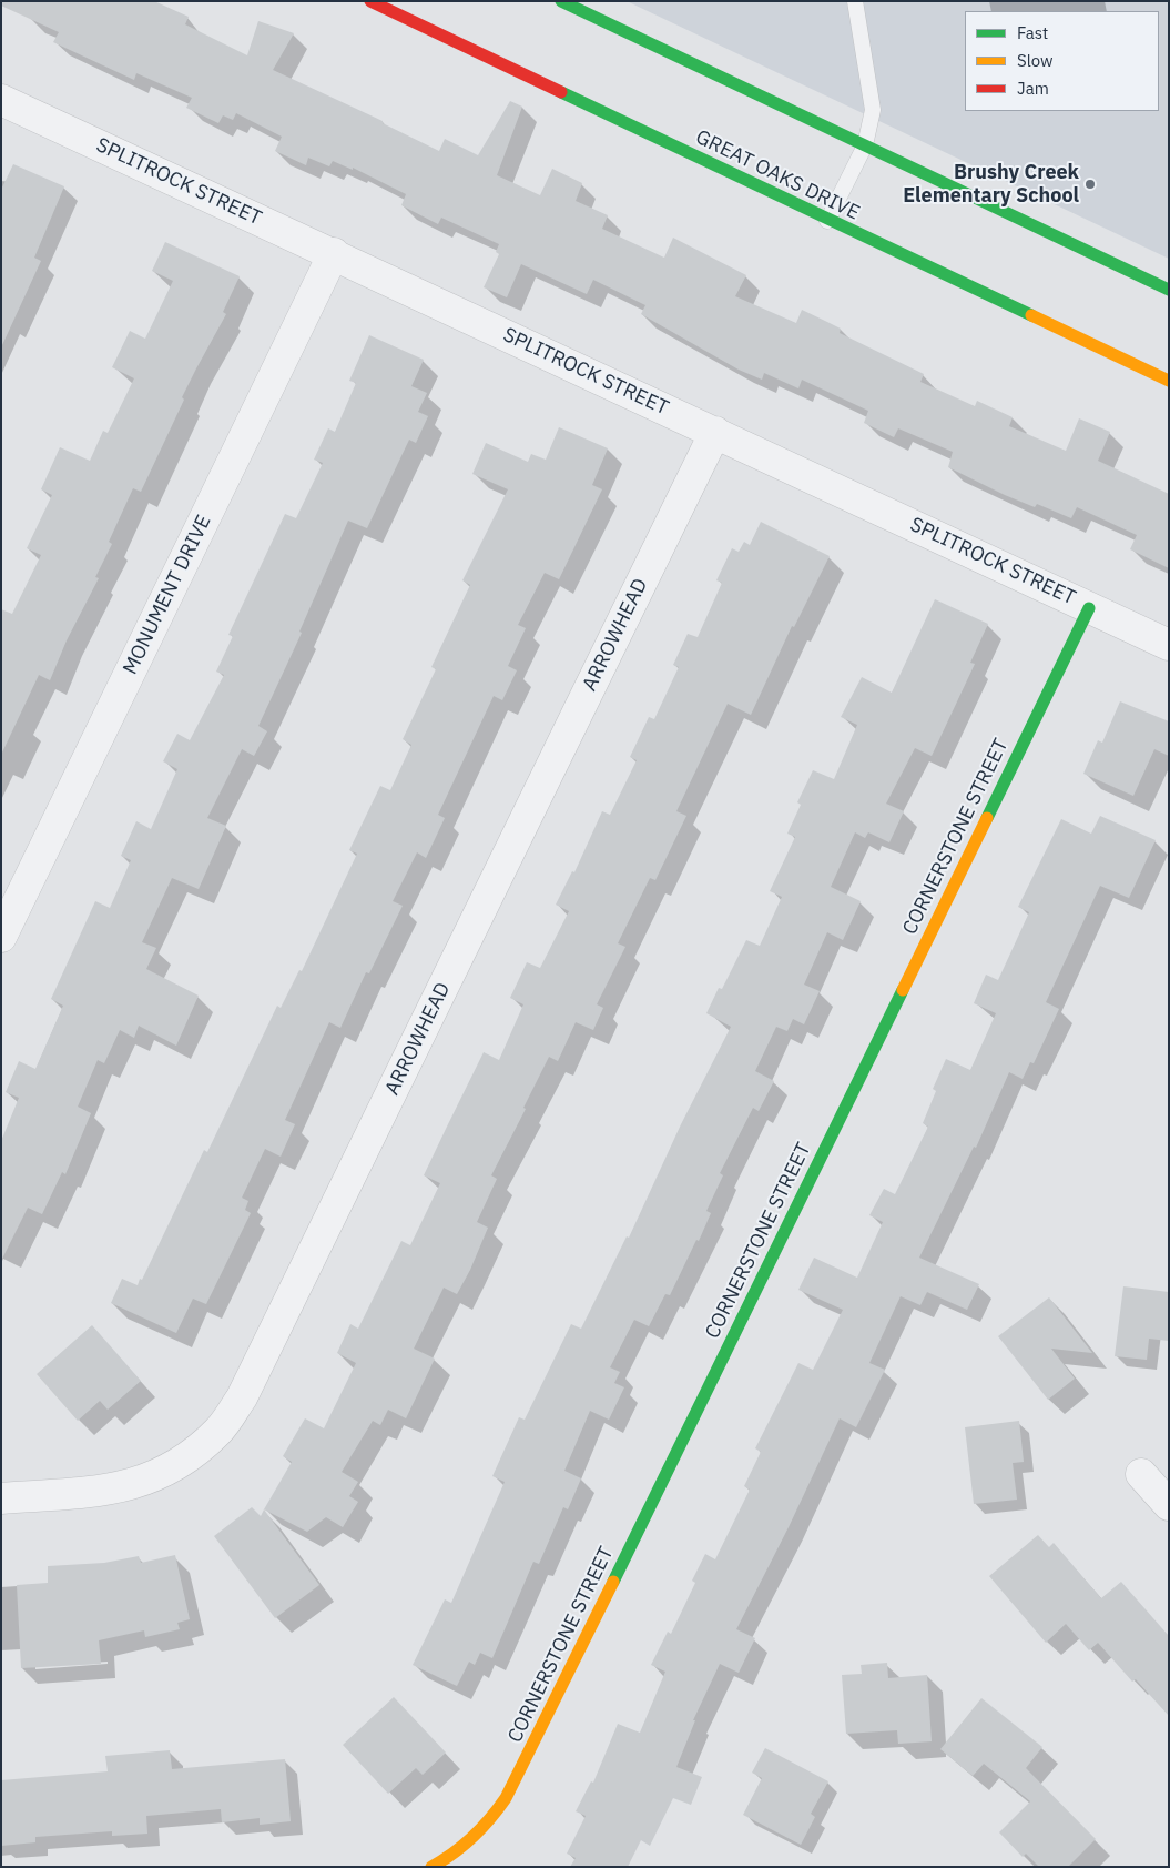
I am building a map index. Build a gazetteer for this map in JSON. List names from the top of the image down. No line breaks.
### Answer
{"streets":{"street":["GREAT OAKS DRIVE","SPLITROCK STREET","MONUMENT DRIVE","ARROWHEAD","CORNERSTONE STREET"]},"crossings":[["SPLITROCK STREET","MONUMENT DRIVE"],["SPLITROCK STREET","ARROWHEAD"],["SPLITROCK STREET","CORNERSTONE STREET"]],"places":["Brushy Creek Elementary School"],"legend":["Fast","Slow","Jam"]}
